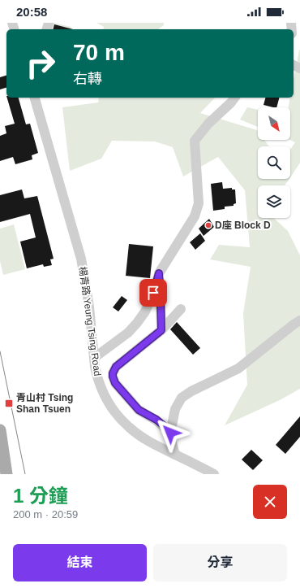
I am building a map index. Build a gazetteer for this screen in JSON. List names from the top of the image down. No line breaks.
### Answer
{"streets":{"street":["楊青路 Yeung Tsing Road"]},"places":{"other":["D座 Block D"],"transit":["青山村 Tsing Shan Tsuen"]},"north":"bottom right","page":{"status":"20:58","turn":["70 m","右轉"],"heading":["1 分鐘","200 m · 20:59"],"buttons":["結束","分享"]}}
